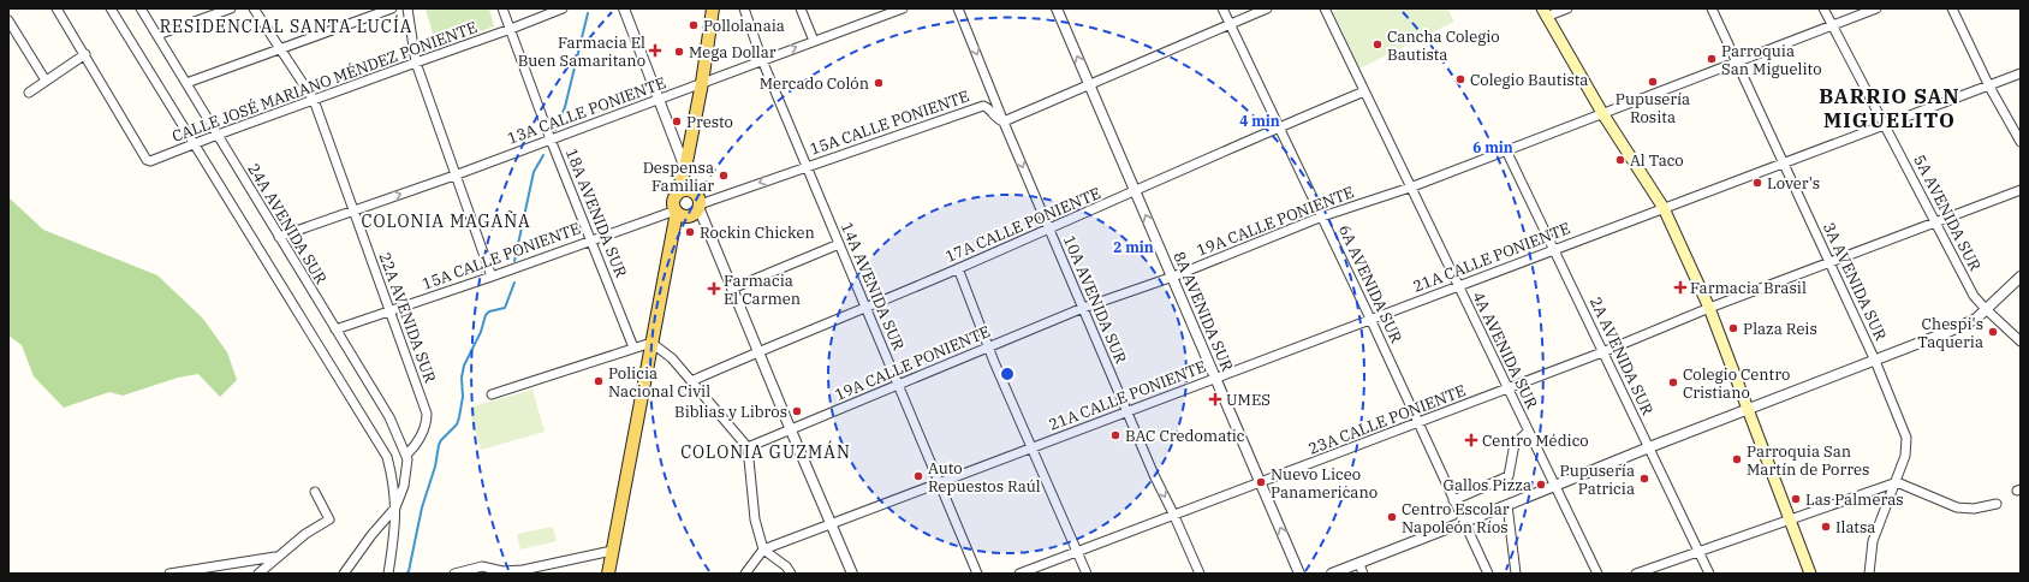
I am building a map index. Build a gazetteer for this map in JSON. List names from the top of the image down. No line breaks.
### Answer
{"streets":{"street":["CALLE JOSÉ MARIANO MÉNDEZ PONIENTE","13A CALLE PONIENTE","15A CALLE PONIENTE","18A AVENIDA SUR","5A AVENIDA SUR","19A CALLE PONIENTE","24A AVENIDA SUR","17A CALLE PONIENTE","21A CALLE PONIENTE","3A AVENIDA SUR","6A AVENIDA SUR","14A AVENIDA SUR","10A AVENIDA SUR","8A AVENIDA SUR","22A AVENIDA SUR","4A AVENIDA SUR","2A AVENIDA SUR","23A CALLE PONIENTE"]},"crossings":[["CALLE JOSÉ MARIANO MÉNDEZ PONIENTE","18A AVENIDA SUR"],["CALLE JOSÉ MARIANO MÉNDEZ PONIENTE","24A AVENIDA SUR"],["CALLE JOSÉ MARIANO MÉNDEZ PONIENTE","22A AVENIDA SUR"],["13A CALLE PONIENTE","18A AVENIDA SUR"],["13A CALLE PONIENTE","24A AVENIDA SUR"],["13A CALLE PONIENTE","14A AVENIDA SUR"],["13A CALLE PONIENTE","22A AVENIDA SUR"],["15A CALLE PONIENTE","18A AVENIDA SUR"],["15A CALLE PONIENTE","24A AVENIDA SUR"],["15A CALLE PONIENTE","14A AVENIDA SUR"],["15A CALLE PONIENTE","10A AVENIDA SUR"],["15A CALLE PONIENTE","22A AVENIDA SUR"],["5A AVENIDA SUR","19A CALLE PONIENTE"],["5A AVENIDA SUR","21A CALLE PONIENTE"],["5A AVENIDA SUR","23A CALLE PONIENTE"],["19A CALLE PONIENTE","3A AVENIDA SUR"],["19A CALLE PONIENTE","6A AVENIDA SUR"],["19A CALLE PONIENTE","14A AVENIDA SUR"],["19A CALLE PONIENTE","10A AVENIDA SUR"],["19A CALLE PONIENTE","8A AVENIDA SUR"],["19A CALLE PONIENTE","4A AVENIDA SUR"],["19A CALLE PONIENTE","2A AVENIDA SUR"],["24A AVENIDA SUR","22A AVENIDA SUR"],["17A CALLE PONIENTE","6A AVENIDA SUR"],["17A CALLE PONIENTE","14A AVENIDA SUR"],["17A CALLE PONIENTE","10A AVENIDA SUR"],["17A CALLE PONIENTE","8A AVENIDA SUR"],["17A CALLE PONIENTE","4A AVENIDA SUR"],["21A CALLE PONIENTE","3A AVENIDA SUR"],["21A CALLE PONIENTE","6A AVENIDA SUR"],["21A CALLE PONIENTE","14A AVENIDA SUR"],["21A CALLE PONIENTE","10A AVENIDA SUR"],["21A CALLE PONIENTE","8A AVENIDA SUR"],["21A CALLE PONIENTE","4A AVENIDA SUR"],["21A CALLE PONIENTE","2A AVENIDA SUR"],["3A AVENIDA SUR","23A CALLE PONIENTE"],["6A AVENIDA SUR","23A CALLE PONIENTE"],["10A AVENIDA SUR","23A CALLE PONIENTE"],["8A AVENIDA SUR","23A CALLE PONIENTE"],["4A AVENIDA SUR","23A CALLE PONIENTE"],["2A AVENIDA SUR","23A CALLE PONIENTE"]],"one_way":["10A AVENIDA SUR","8A AVENIDA SUR"],"districts":["RESIDENCIAL SANTA LUCÍA","BARRIO SAN MIGUELITO","COLONIA MAGAÑA","COLONIA GUZMÁN"],"places":{"other":["Pollolanaia","Cancha Colegio Bautista","Mega Dollar","Parroquia San Miguelito","Colegio Bautista","Pupusería Rosita","Mercado Colón","Presto","Al Taco","Despensa Familiar","Lover's","Rockin Chicken","Plaza Reis","Chespi's Taqueria","Policia Nacional Civil","Colegio Centro Cristiano","Biblias y Libros","BAC Credomatic","Parroquia San Martín de Porres","Auto Repuestos Raúl","Pupusería Patricia","Nuevo Liceo Panamericano","Gallos Pizza","Las Palmeras","Centro Escolar Napoleón Ríos","Ilatsa"],"health":["Farmacia El Buen Samaritano","Farmacia Brasil","Farmacia El Carmen","UMES","Centro Médico"]},"rings":["4 min","6 min","2 min"]}
